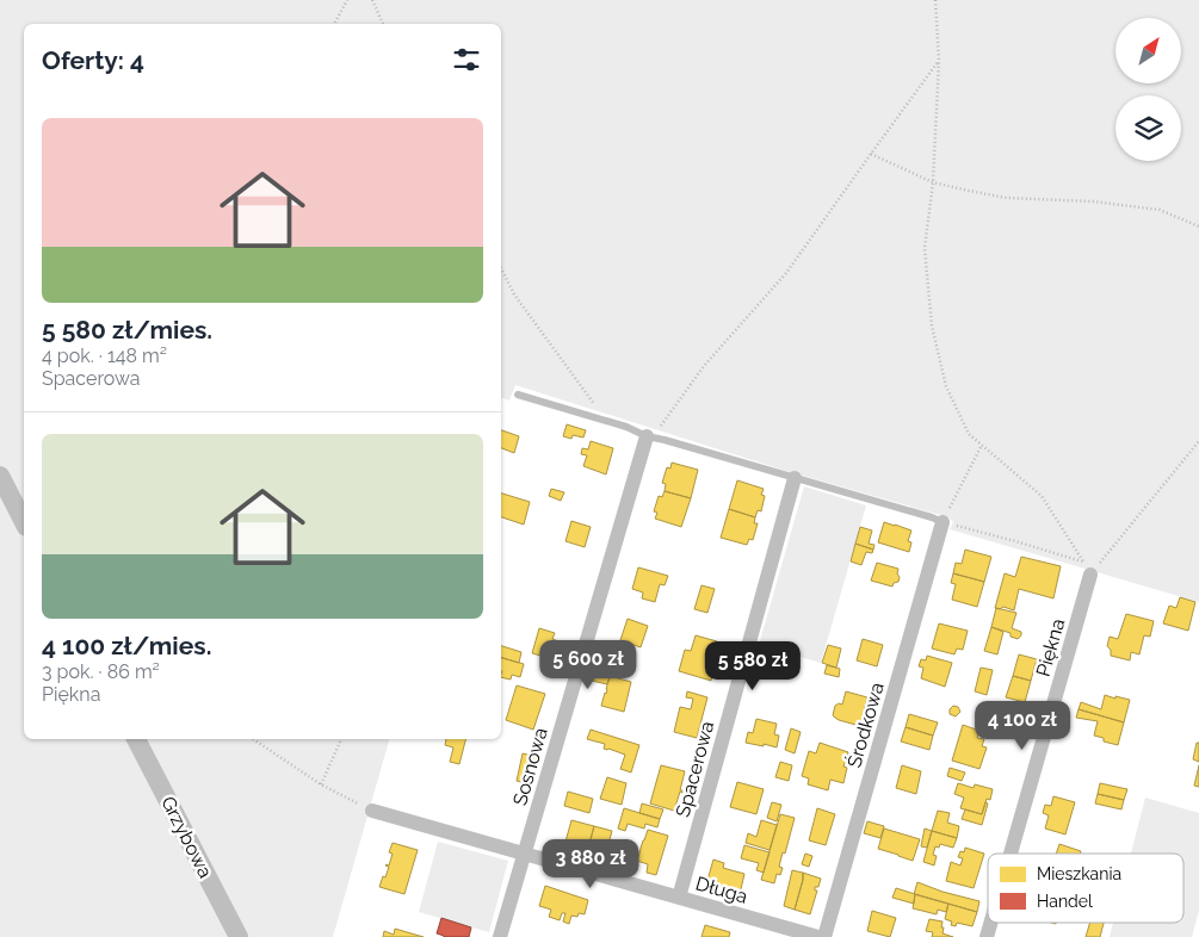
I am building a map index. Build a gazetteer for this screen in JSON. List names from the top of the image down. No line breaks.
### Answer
{"streets":{"street":["Piękna","Środkowa","Sosnowa","Spacerowa","Grzybowa","Długa"]},"crossings":[["Sosnowa","Długa"],["Spacerowa","Długa"]],"legend":["Mieszkania","Handel"],"north":"top right","page":{"heading":"Oferty: 4","list":[{"name":"5 580 zł/mies.","note":"4 pok. · 148 m² · Spacerowa"},{"name":"4 100 zł/mies.","note":"3 pok. · 86 m² · Piękna"}],"price":["5 600 zł","5 580 zł","4 100 zł","3 880 zł"]}}
